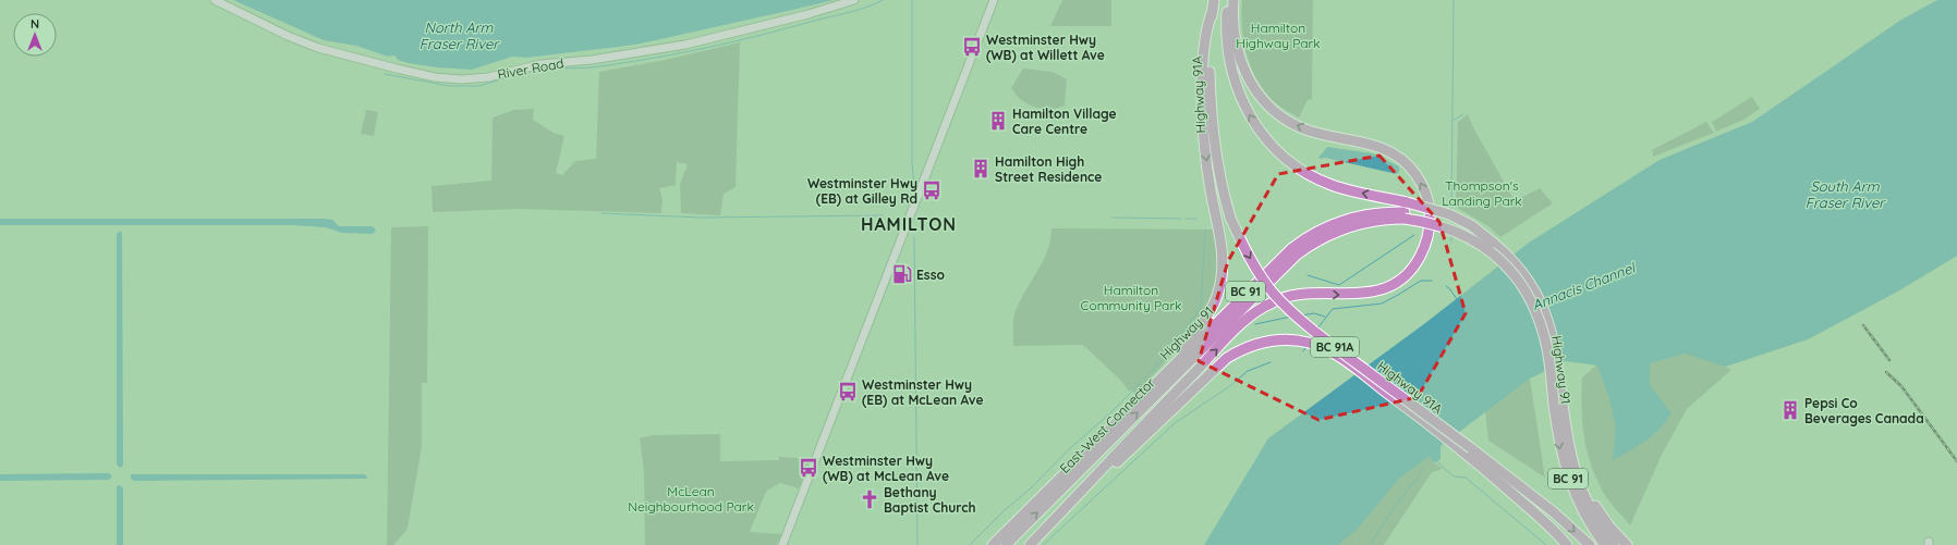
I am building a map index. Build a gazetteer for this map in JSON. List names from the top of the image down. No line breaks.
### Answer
{"streets":{"highway":["Highway 91A","BC 91","Highway 91","BC 91A","East-West Connector"],"street":["River Road"]},"crossings":[["Highway 91","East-West Connector"]],"districts":["HAMILTON"],"water":["North Arm Fraser River","South Arm Fraser River","Annacis Channel"],"parks":["Hamilton Highway Park","Thompson's Landing Park","Hamilton Community Park","McLean Neighbourhood Park"],"places":{"bus stop":["Westminster Hwy (WB) at Willett Ave","Westminster Hwy (EB) at Gilley Rd","Westminster Hwy (EB) at McLean Ave","Westminster Hwy (WB) at McLean Ave"],"building":["Hamilton Village Care Centre","Hamilton High Street Residence","Pepsi Co Beverages Canada"],"fuel station":["Esso"],"church":["Bethany Baptist Church"]},"north":"top"}
